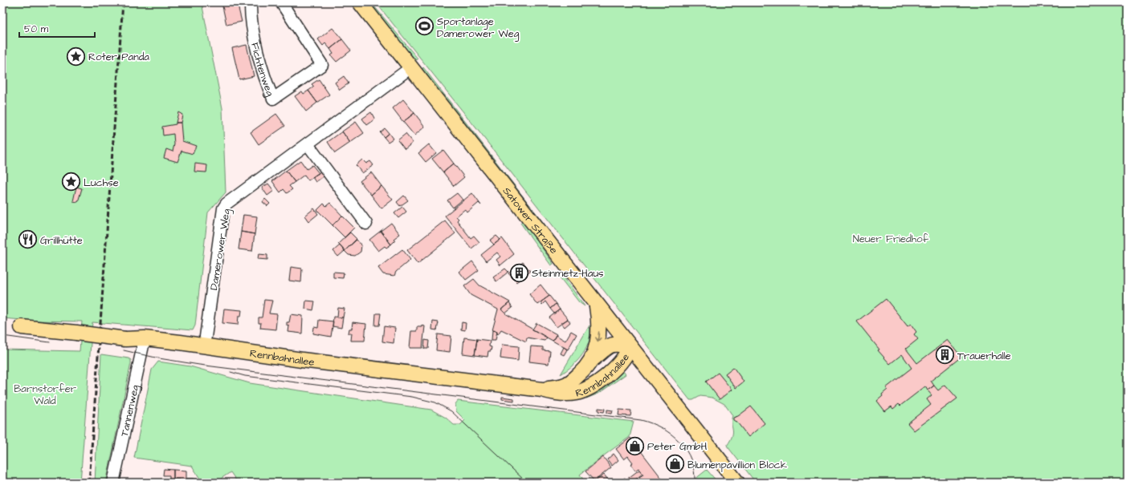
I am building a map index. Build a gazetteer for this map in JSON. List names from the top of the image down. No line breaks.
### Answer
{"streets":{"main road":["Satower Straße","Rennbahnallee"],"street":["Fichtenweg","Damerower Weg","Tannenweg"]},"crossings":[["Satower Straße","Damerower Weg"],["Satower Straße","Rennbahnallee"],["Rennbahnallee","Tannenweg"]],"parks":["Neuer Friedhof","Barnstorfer Wald"],"places":{"sports":["Sportanlage Damerower Weg"],"place":["Roter Panda","Luchse"],"restaurant":["Grillhütte"],"building":["Steinmetz-Haus","Trauerhalle"],"shop":["Peter GmbH","Blumenpavillion Block"]},"scale_bar":"50 m"}
